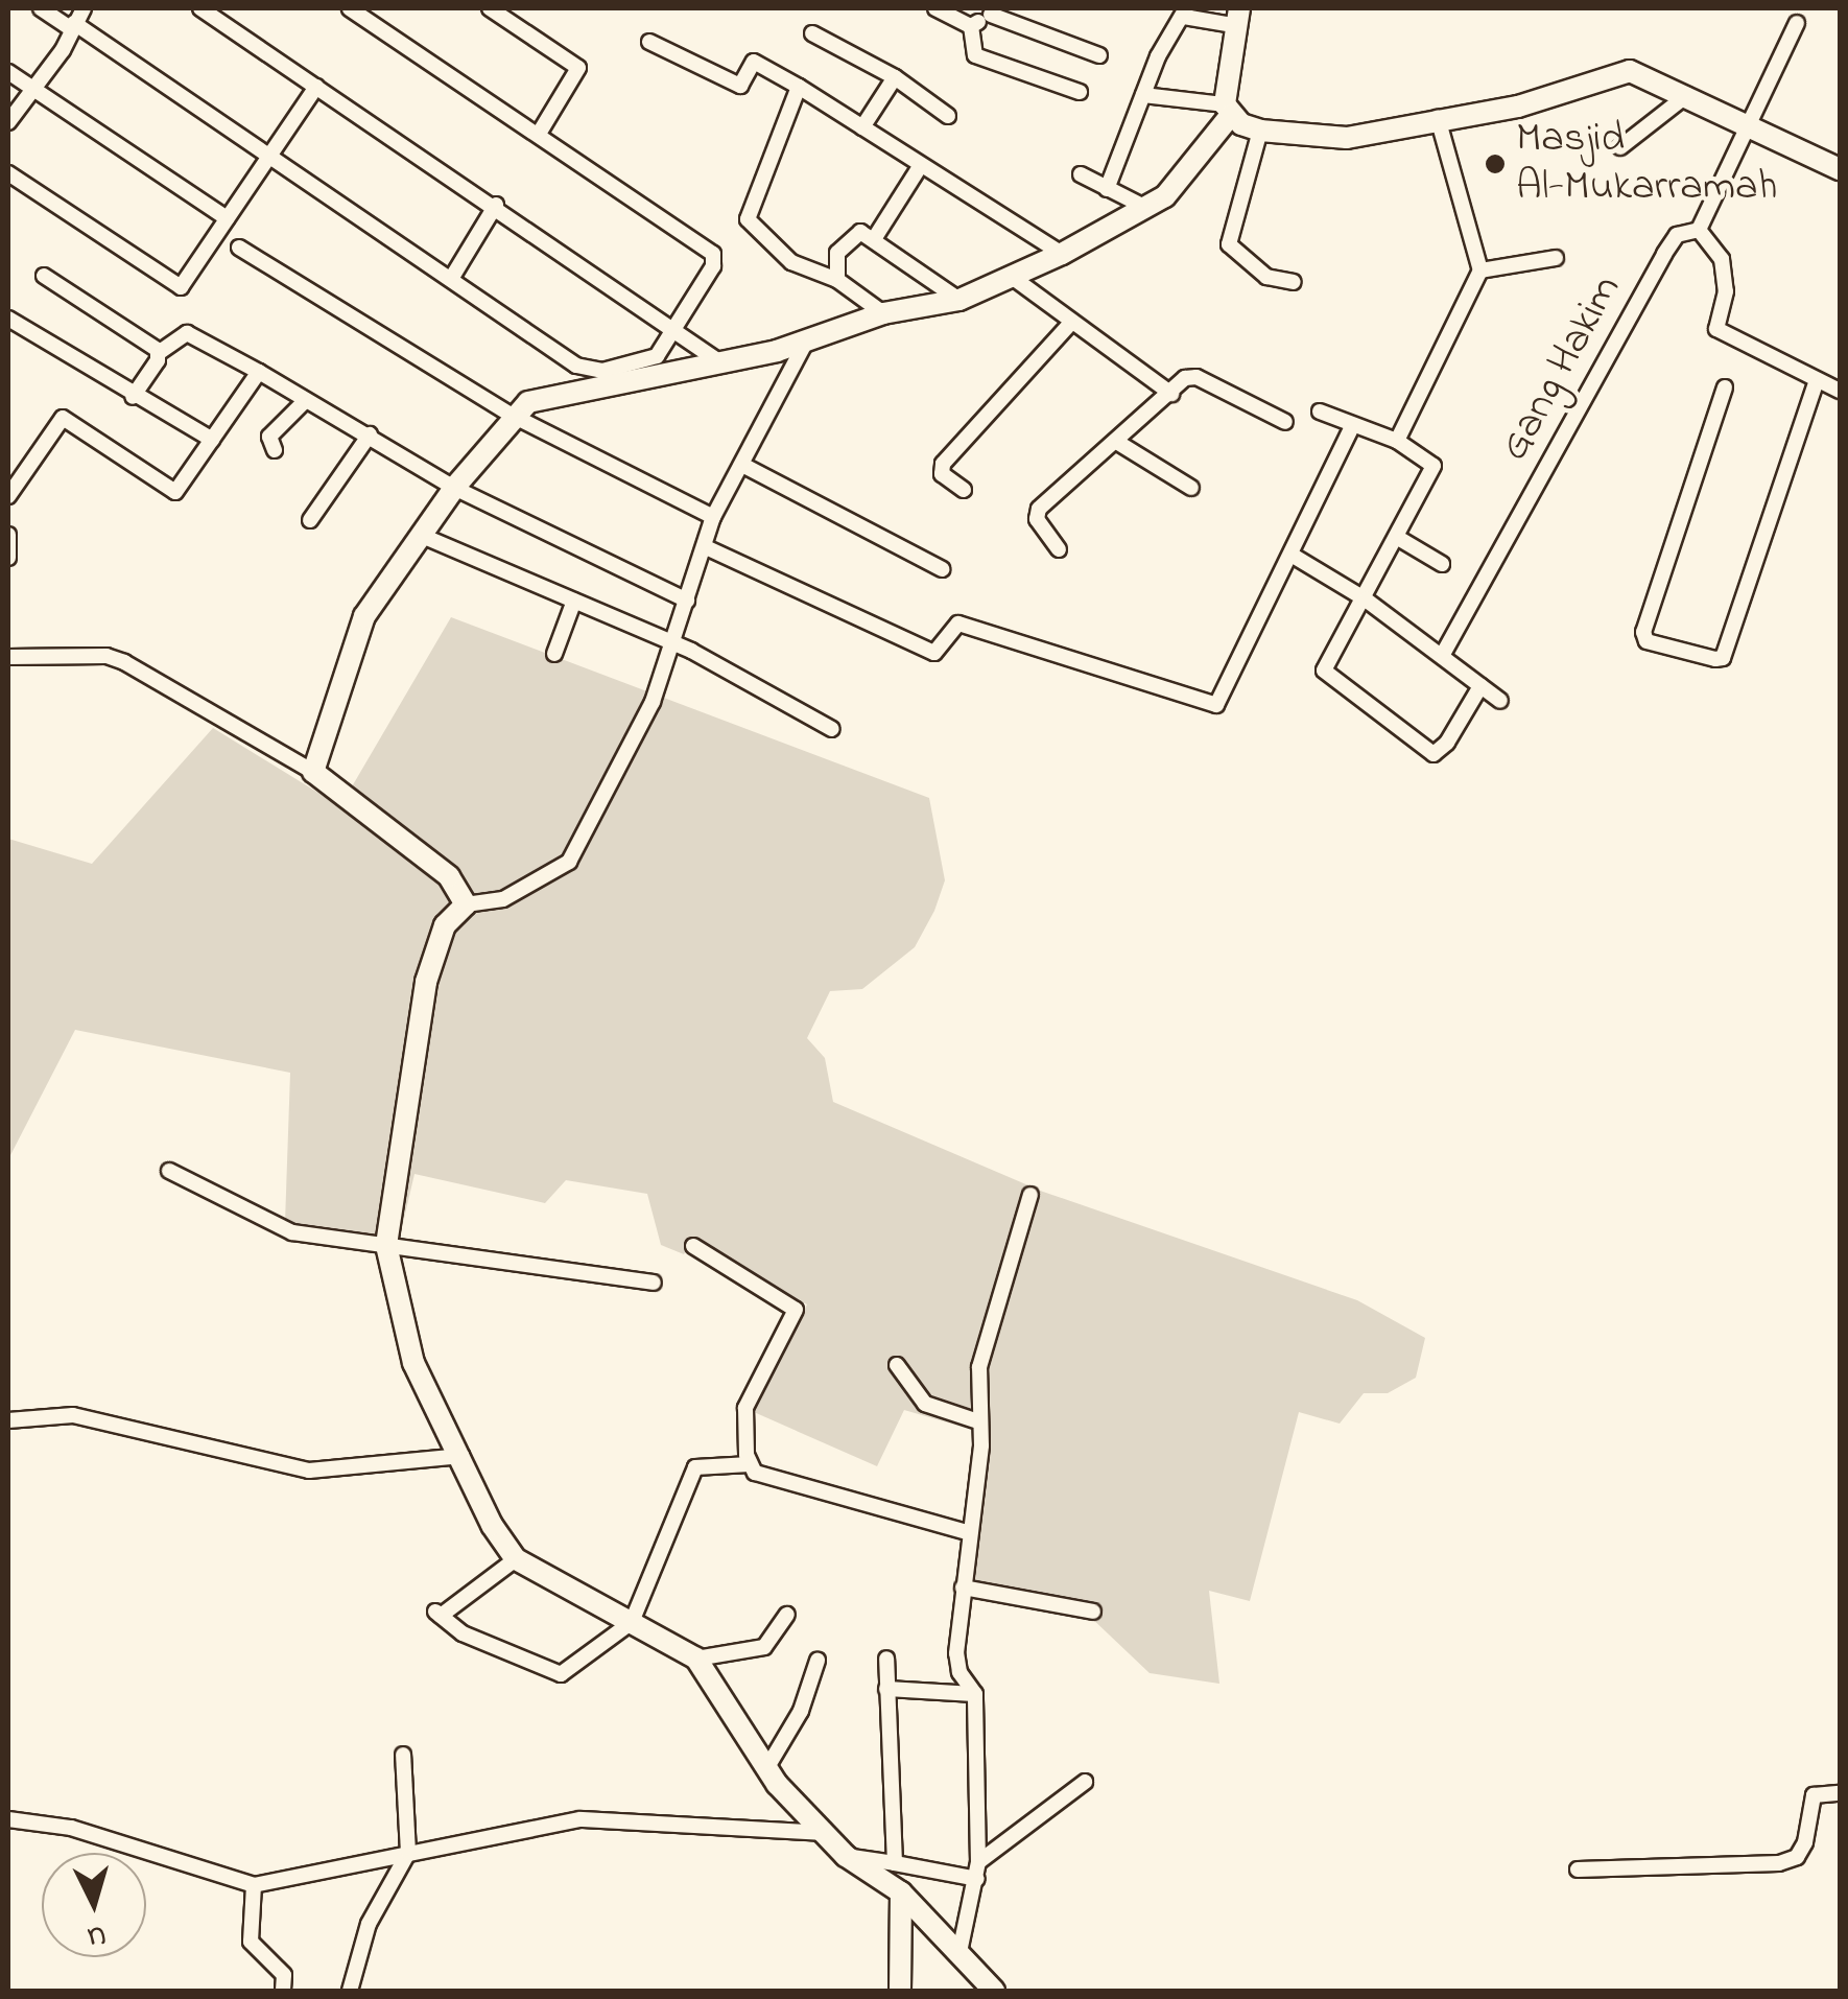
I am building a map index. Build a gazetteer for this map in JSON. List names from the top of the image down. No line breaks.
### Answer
{"streets":{"street":["Gang Hakim"]},"places":["Masjid Al-Mukarramah"],"north":"bottom"}
